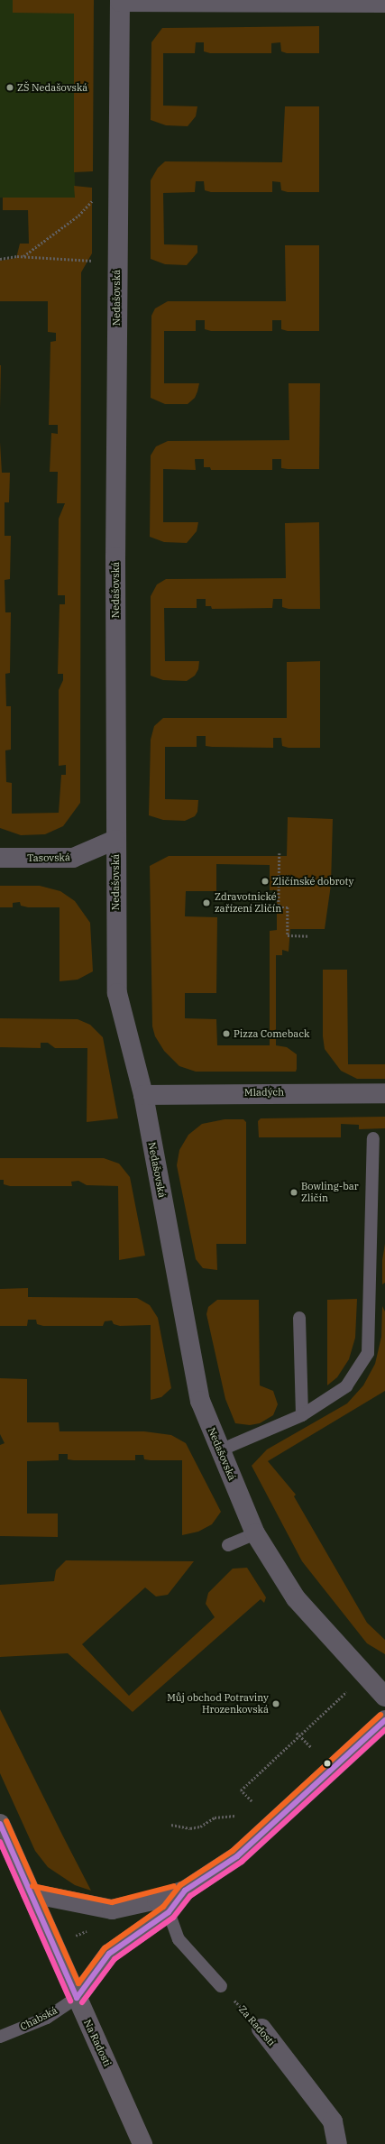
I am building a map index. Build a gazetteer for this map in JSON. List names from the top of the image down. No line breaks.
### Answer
{"streets":{"main road":["Na Radosti"],"street":["Nedašovská","Tasovská","Mladých","Za Radostí"],"lane":["Chabská"]},"crossings":[["Nedašovská","Tasovská"],["Nedašovská","Mladých"],["Chabská","Na Radosti"]],"places":["ZŠ Nedašovská","Zličínské dobroty","Zdravotnické zařízení Zličín","Pizza Comeback","Bowling-bar Zličín","Můj obchod Potraviny Hrozenkovská"]}
